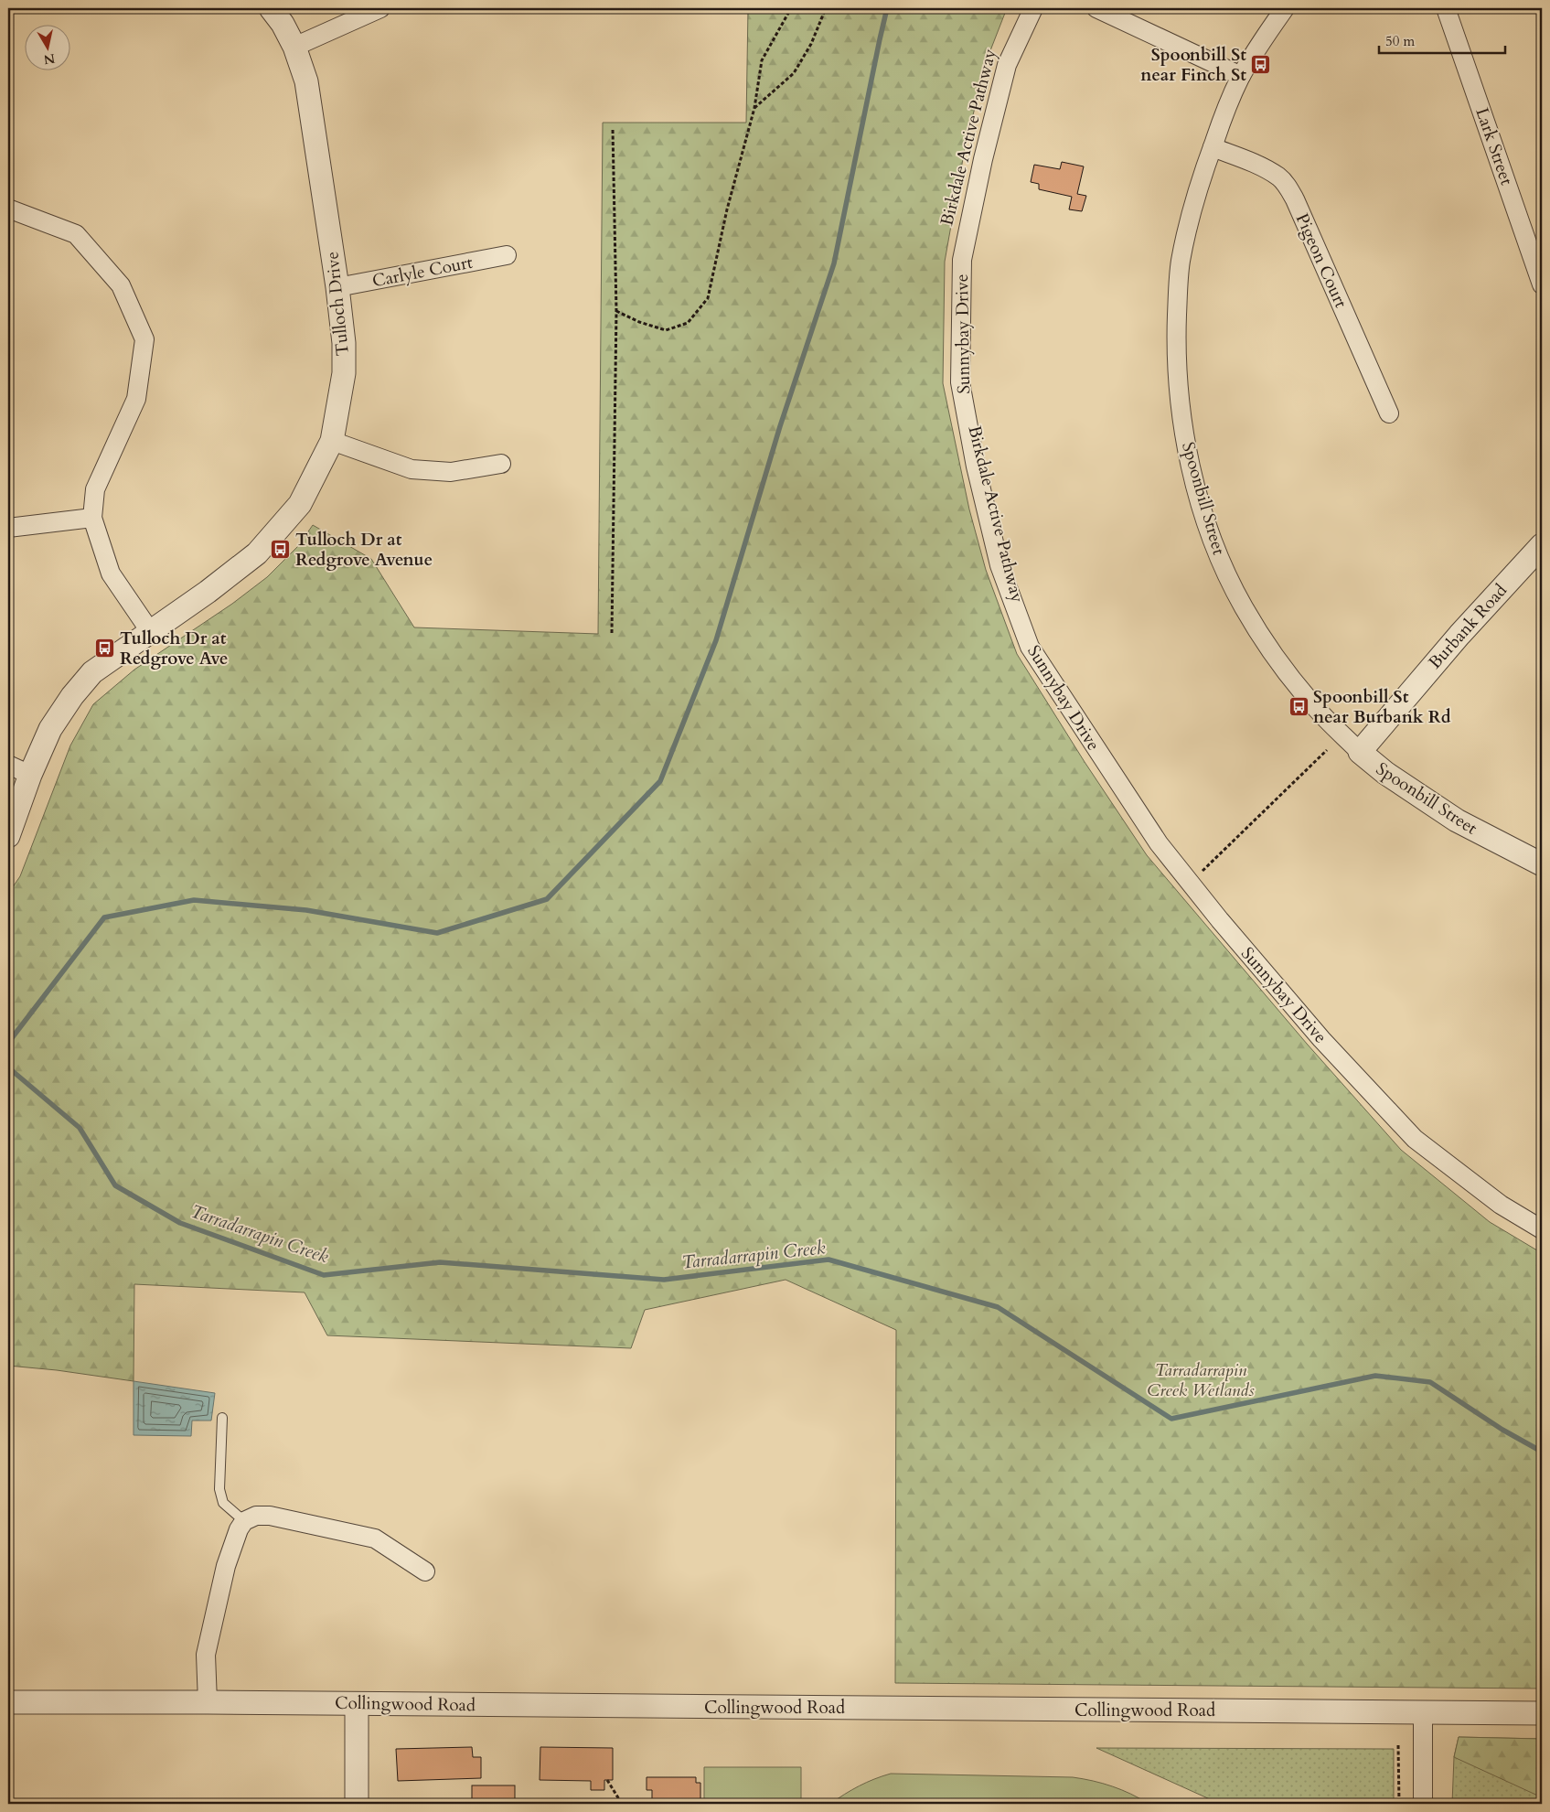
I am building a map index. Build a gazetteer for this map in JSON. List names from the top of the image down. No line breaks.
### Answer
{"streets":{"street":["Lark Street","Pigeon Court","Carlyle Court","Tulloch Drive","Sunnybay Drive","Spoonbill Street","Burbank Road","Collingwood Road"]},"crossings":[["Pigeon Court","Spoonbill Street"],["Carlyle Court","Tulloch Drive"],["Spoonbill Street","Burbank Road"]],"water":["Tarradarrapin Creek"],"parks":["Tarradarrapin Creek Wetlands"],"places":{"bus stop":["Spoonbill St near Finch St","Tulloch Dr at Redgrove Avenue","Tulloch Dr at Redgrove Ave","Spoonbill St near Burbank Rd"]},"scale_bar":"50 m","north":"bottom"}
